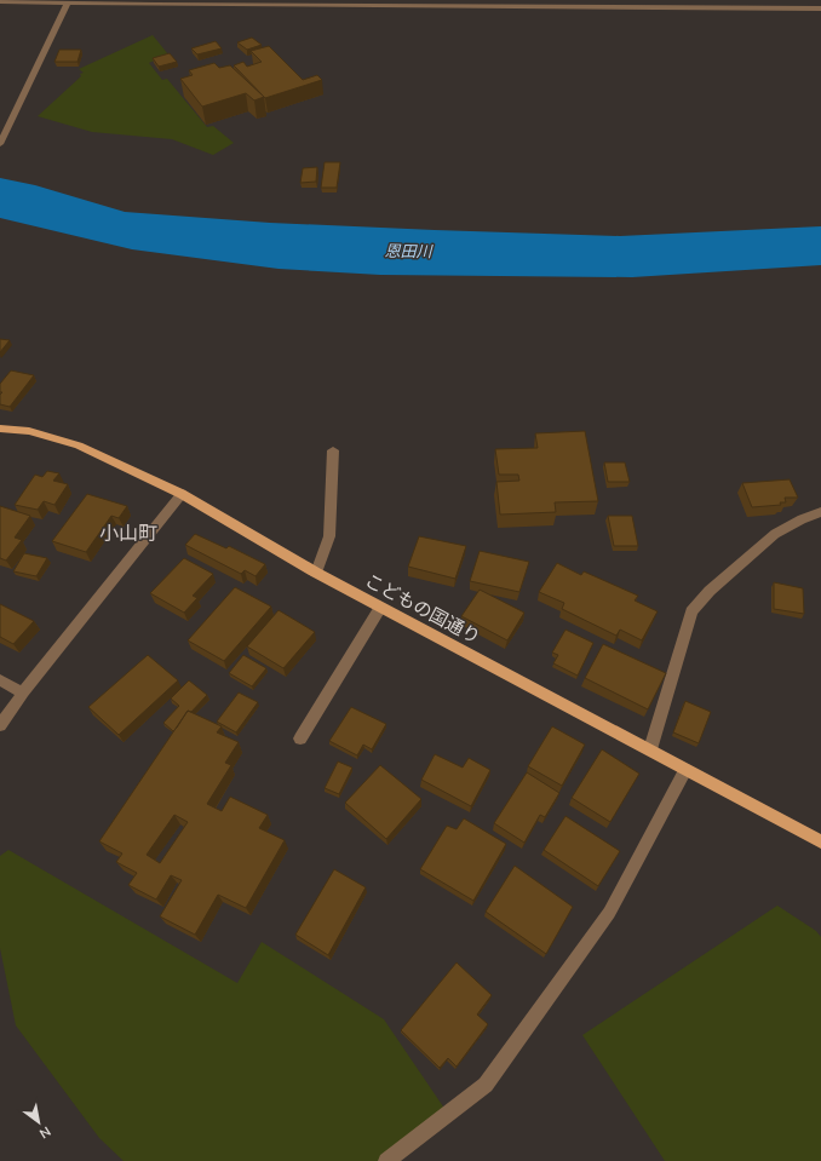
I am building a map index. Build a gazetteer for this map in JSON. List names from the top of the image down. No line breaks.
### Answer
{"streets":{"main road":["こどもの国通り"]},"districts":["小山町"],"water":["恩田川"],"north":"bottom right"}
